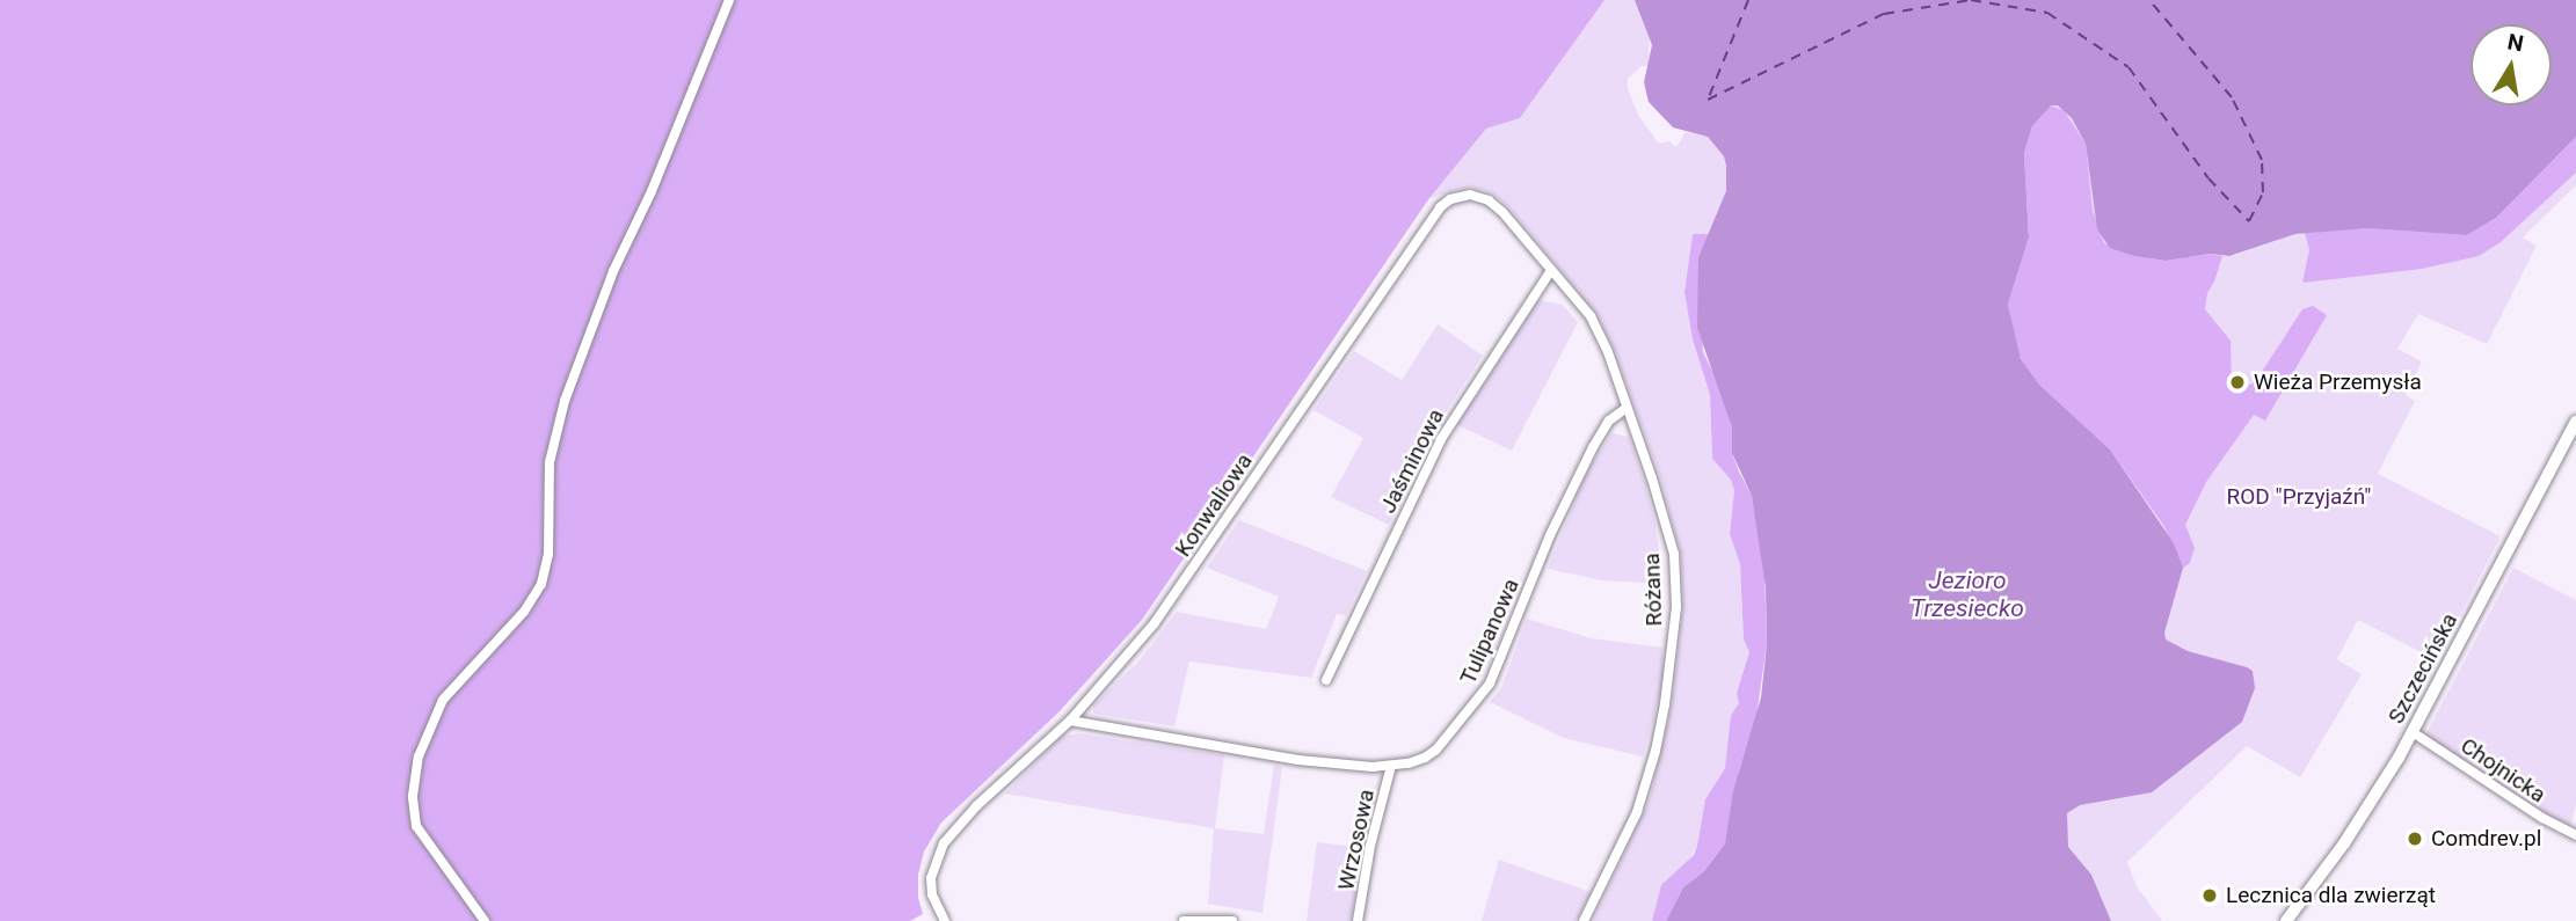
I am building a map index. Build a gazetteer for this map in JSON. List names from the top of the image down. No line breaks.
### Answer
{"streets":{"street":["Jaśminowa","Konwaliowa","Różana","Tulipanowa","Szczecińska","Chojnicka","Wrzosowa"]},"crossings":[["Jaśminowa","Konwaliowa"],["Jaśminowa","Różana"],["Konwaliowa","Różana"],["Konwaliowa","Tulipanowa"],["Różana","Tulipanowa"],["Tulipanowa","Wrzosowa"],["Szczecińska","Chojnicka"]],"water":["Jezioro Trzesiecko"],"parks":["ROD \"Przyjaźń\""],"places":["Wieża Przemysła","Comdrev.pl","Lecznica dla zwierząt"],"north":"top"}
